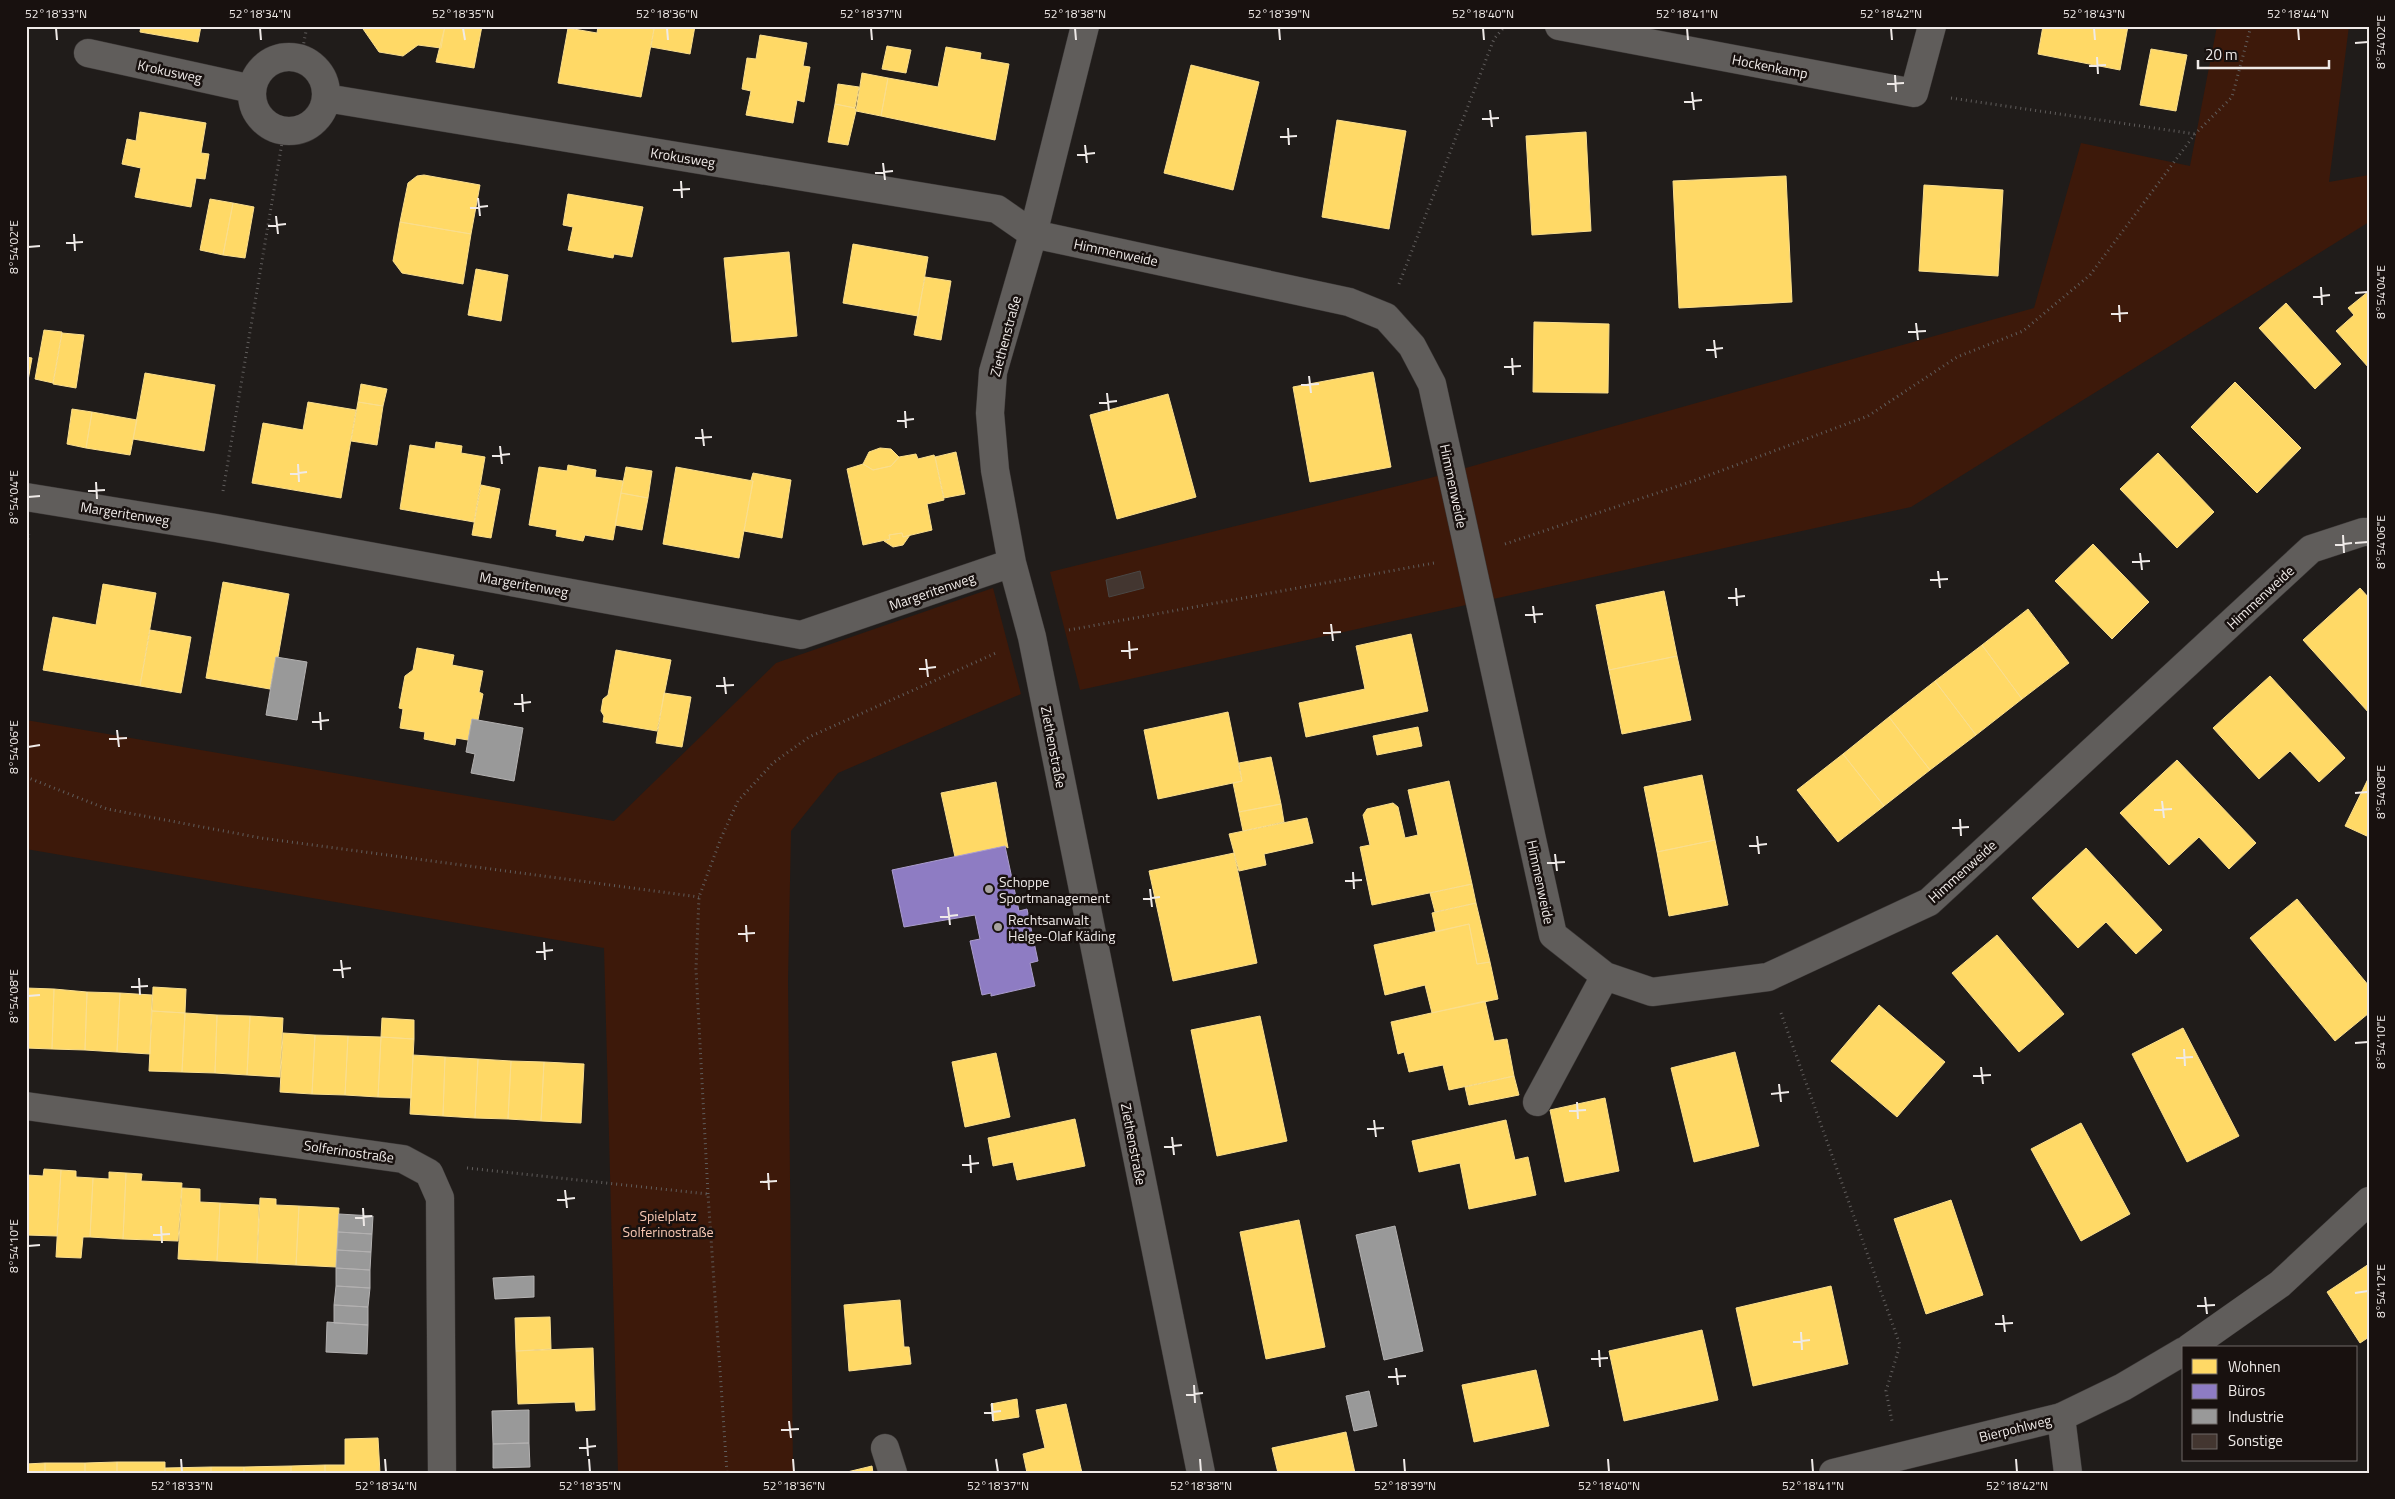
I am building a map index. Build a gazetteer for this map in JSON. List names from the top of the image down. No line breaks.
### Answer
{"streets":{"street":["Hockenkamp","Krokusweg","Himmenweide","Ziethenstraße","Margeritenweg","Solferinostraße","Bierpohlweg"]},"crossings":[["Krokusweg","Himmenweide"],["Krokusweg","Ziethenstraße"],["Himmenweide","Ziethenstraße"],["Ziethenstraße","Margeritenweg"]],"parks":["Spielplatz Solferinostraße"],"places":["Schoppe Sportmanagement","Rechtsanwalt Helge-Olaf Käding"],"legend":["Wohnen","Büros","Industrie","Sonstige"],"scale_bar":"20 m","coordinates":["52°18'33\"N","52°18'34\"N","52°18'35\"N","52°18'36\"N","52°18'37\"N","52°18'38\"N","52°18'39\"N","52°18'40\"N","52°18'41\"N","52°18'42\"N","52°18'43\"N","52°18'44\"N","8°54'02\"E","8°54'04\"E","8°54'06\"E","8°54'08\"E","8°54'10\"E","8°54'12\"E"]}
